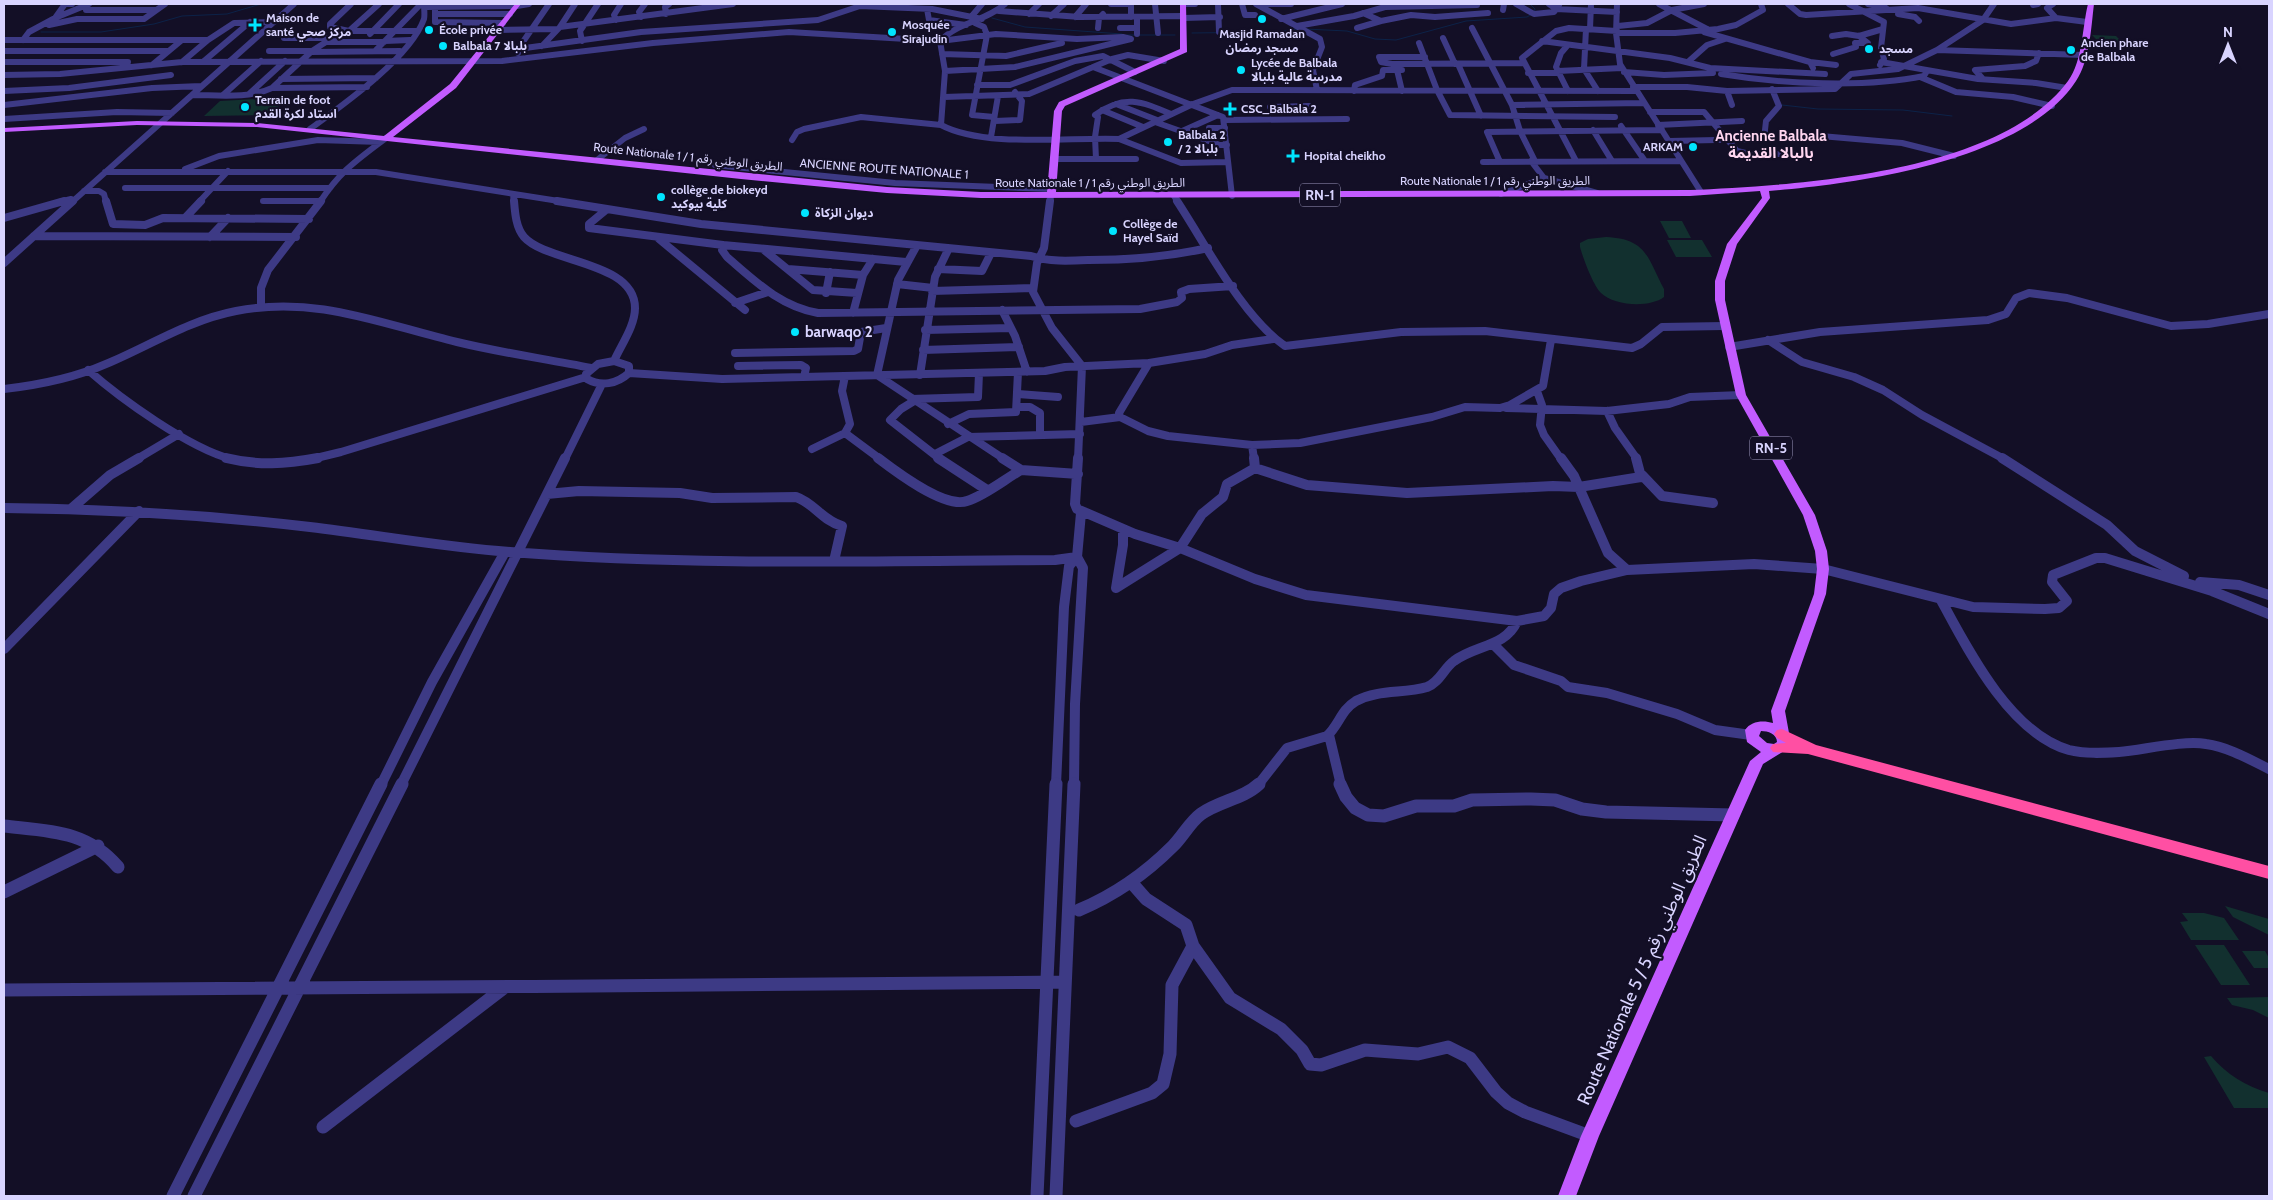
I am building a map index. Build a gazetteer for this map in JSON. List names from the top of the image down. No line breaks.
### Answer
{"streets":{"main road":["Route Nationale 1 / الطريق الوطني رقم 1","RN-1","RN-5","Route Nationale 5 / الطريق الوطني رقم 5"],"street":["ANCIENNE ROUTE NATIONALE 1"]},"crossings":[["Route Nationale 1 / الطريق الوطني رقم 1","ANCIENNE ROUTE NATIONALE 1"],["Route Nationale 1 / الطريق الوطني رقم 1","RN-5"]],"districts":["Ancienne Balbala بالبالا القديمة"],"places":{"other":["Masjid Ramadan مسجد رمضان","École privée","Mosquée Sirajudin","Balbala 7 بلبالا","مسجد","Ancien phare de Balbala","Lycée de Balbala مدرسة عالية بلبالا","Terrain de foot استاد لكرة القدم","Balbala 2 / بلبالا 2","ARKAM","collège de biokeyd كلية بيوكيد","ديوان الزكاة","Collège de Hayel Saïd","barwaqo 2"],"health":["Maison de santé مركز صحي","CSC_Balbala 2","Hopital cheikho"]},"north":"top"}
